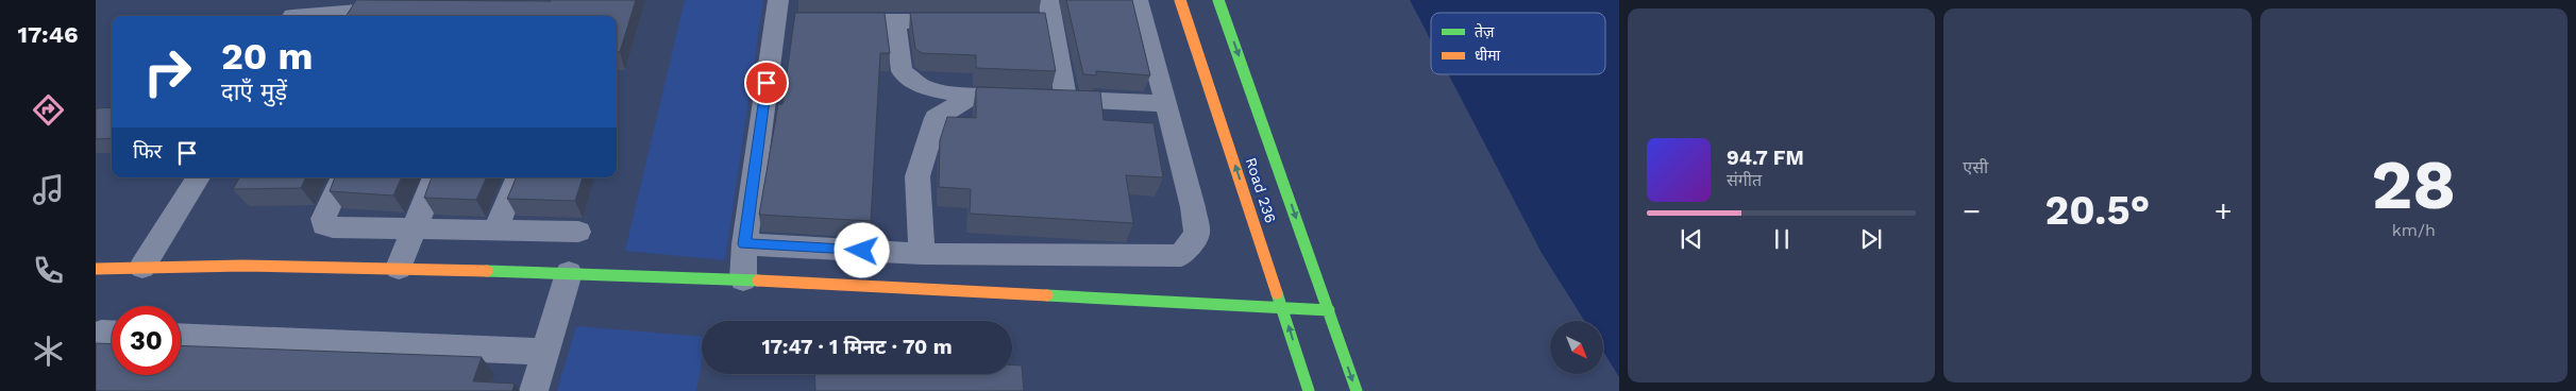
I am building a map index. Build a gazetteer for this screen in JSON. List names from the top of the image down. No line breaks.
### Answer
{"streets":{"street":["Road 236"]},"legend":["तेज़","धीमा"],"north":"bottom right","page":{"tabs":"17:46","tile":["एसी",["28","km/h"]],"turn":["20 m","दाएँ मुड़ें"],"then":"फिर","song":["94.7 FM","संगीत"],"heat":["−","20.5°","+"],"limit":"30","trip":"17:47 · 1 मिनट · 70 m"}}
